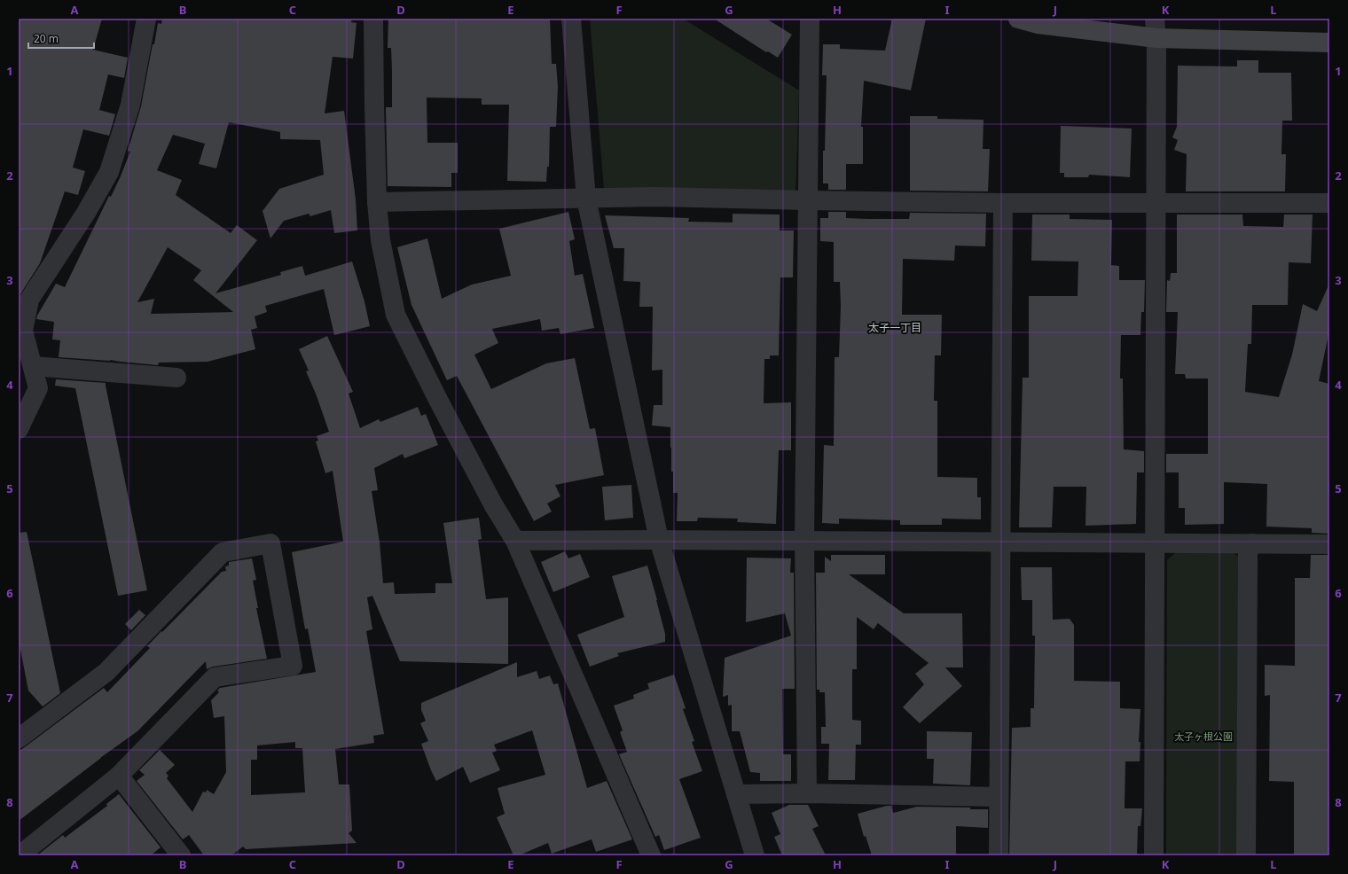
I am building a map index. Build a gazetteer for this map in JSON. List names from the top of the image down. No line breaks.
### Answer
{"districts":["太子一丁目"],"parks":["太子ヶ根公園"],"scale_bar":"20 m","grid":{"columns":["A","B","C","D","E","F","G","H","I","J","K","L"],"rows":["1","2","3","4","5","6","7","8"]}}
